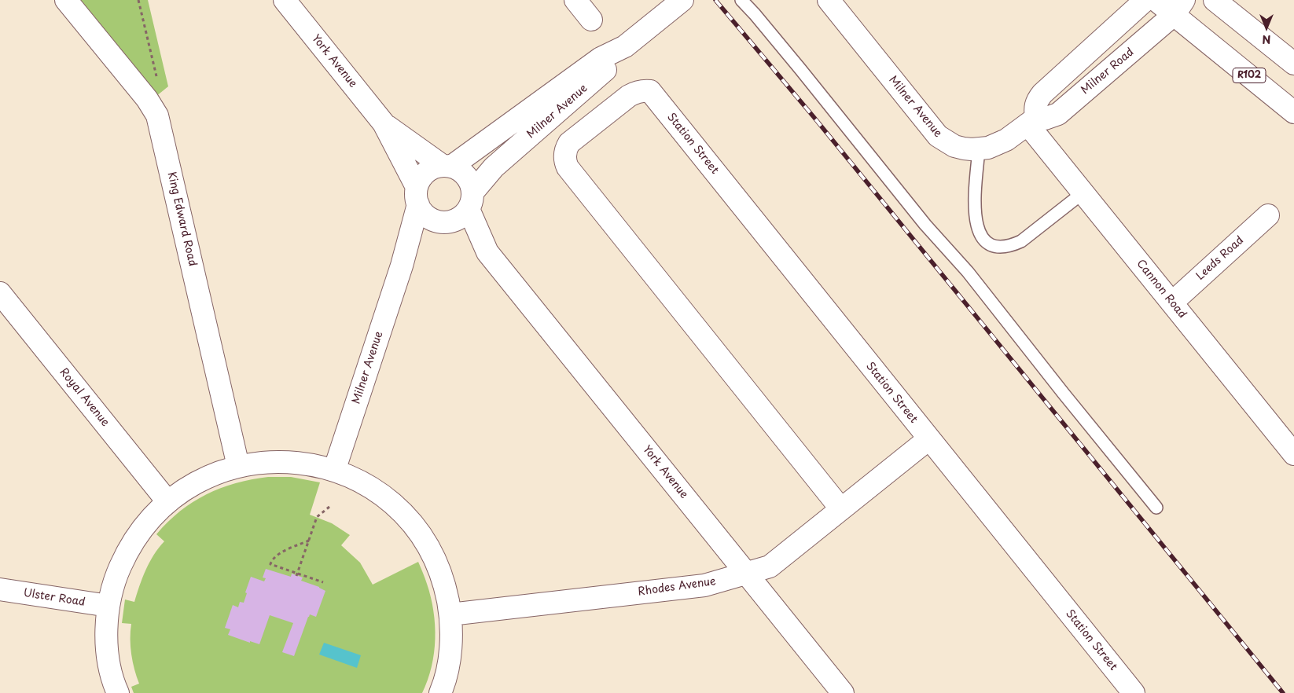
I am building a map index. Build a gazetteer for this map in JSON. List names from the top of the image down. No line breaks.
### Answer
{"streets":{"street":["York Avenue","Milner Road","R102","Milner Avenue","Station Street","King Edward Road","Leeds Road","Cannon Road","Royal Avenue","Rhodes Avenue","Ulster Road"]},"crossings":[["York Avenue","Milner Avenue"],["York Avenue","Rhodes Avenue"],["Milner Road","R102"],["Milner Road","Milner Avenue"],["Milner Road","Cannon Road"],["Milner Avenue","Cannon Road"],["Station Street","Rhodes Avenue"],["Leeds Road","Cannon Road"]],"north":"bottom"}
